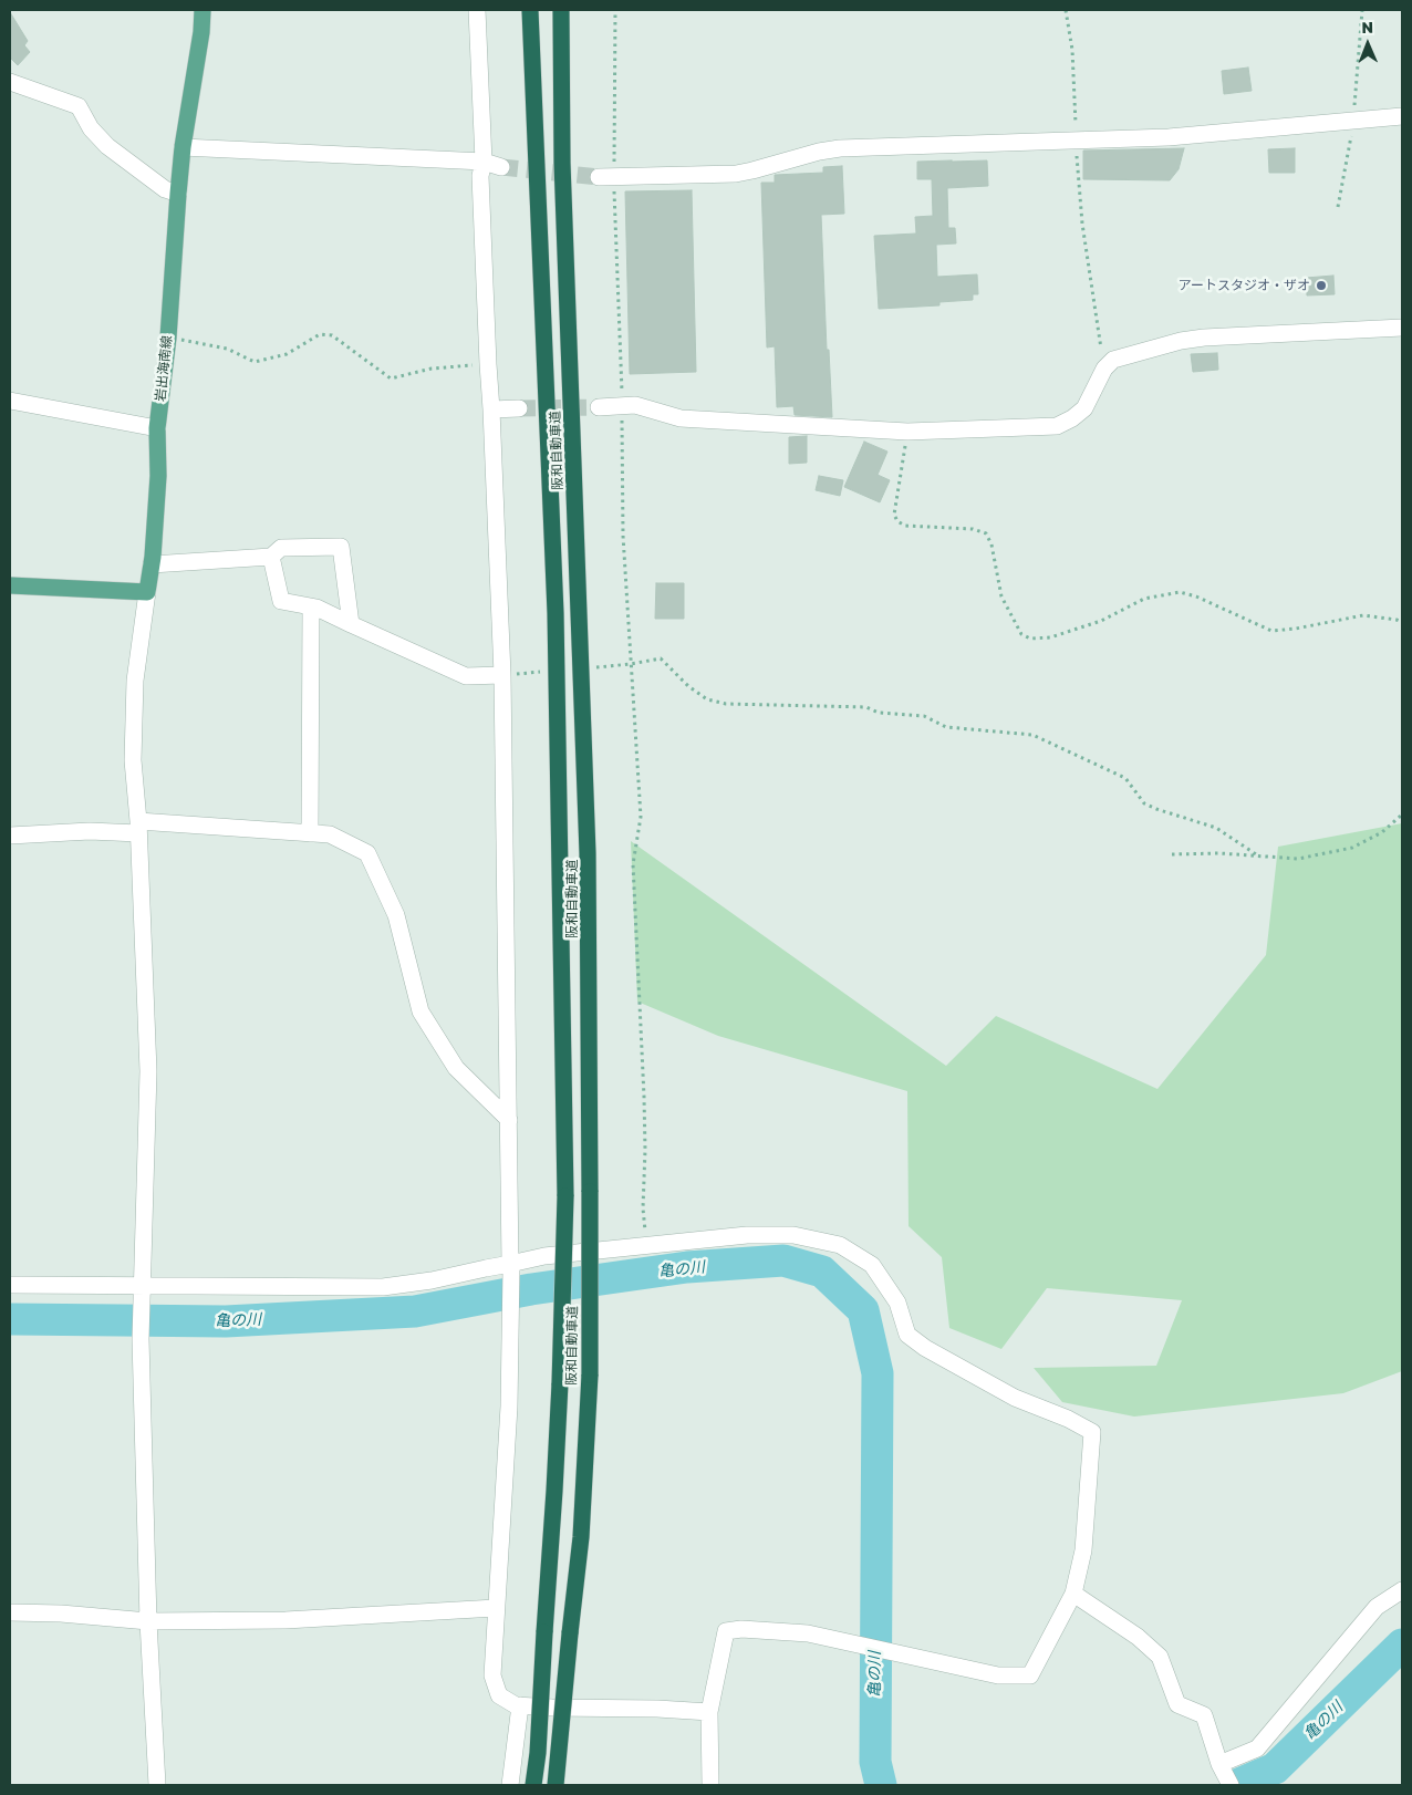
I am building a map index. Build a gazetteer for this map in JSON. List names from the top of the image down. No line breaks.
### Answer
{"streets":{"highway":["阪和自動車道"],"main road":["岩出海南線"]},"water":["亀の川"],"places":["アートスタジオ・ザオ"],"north":"top"}
